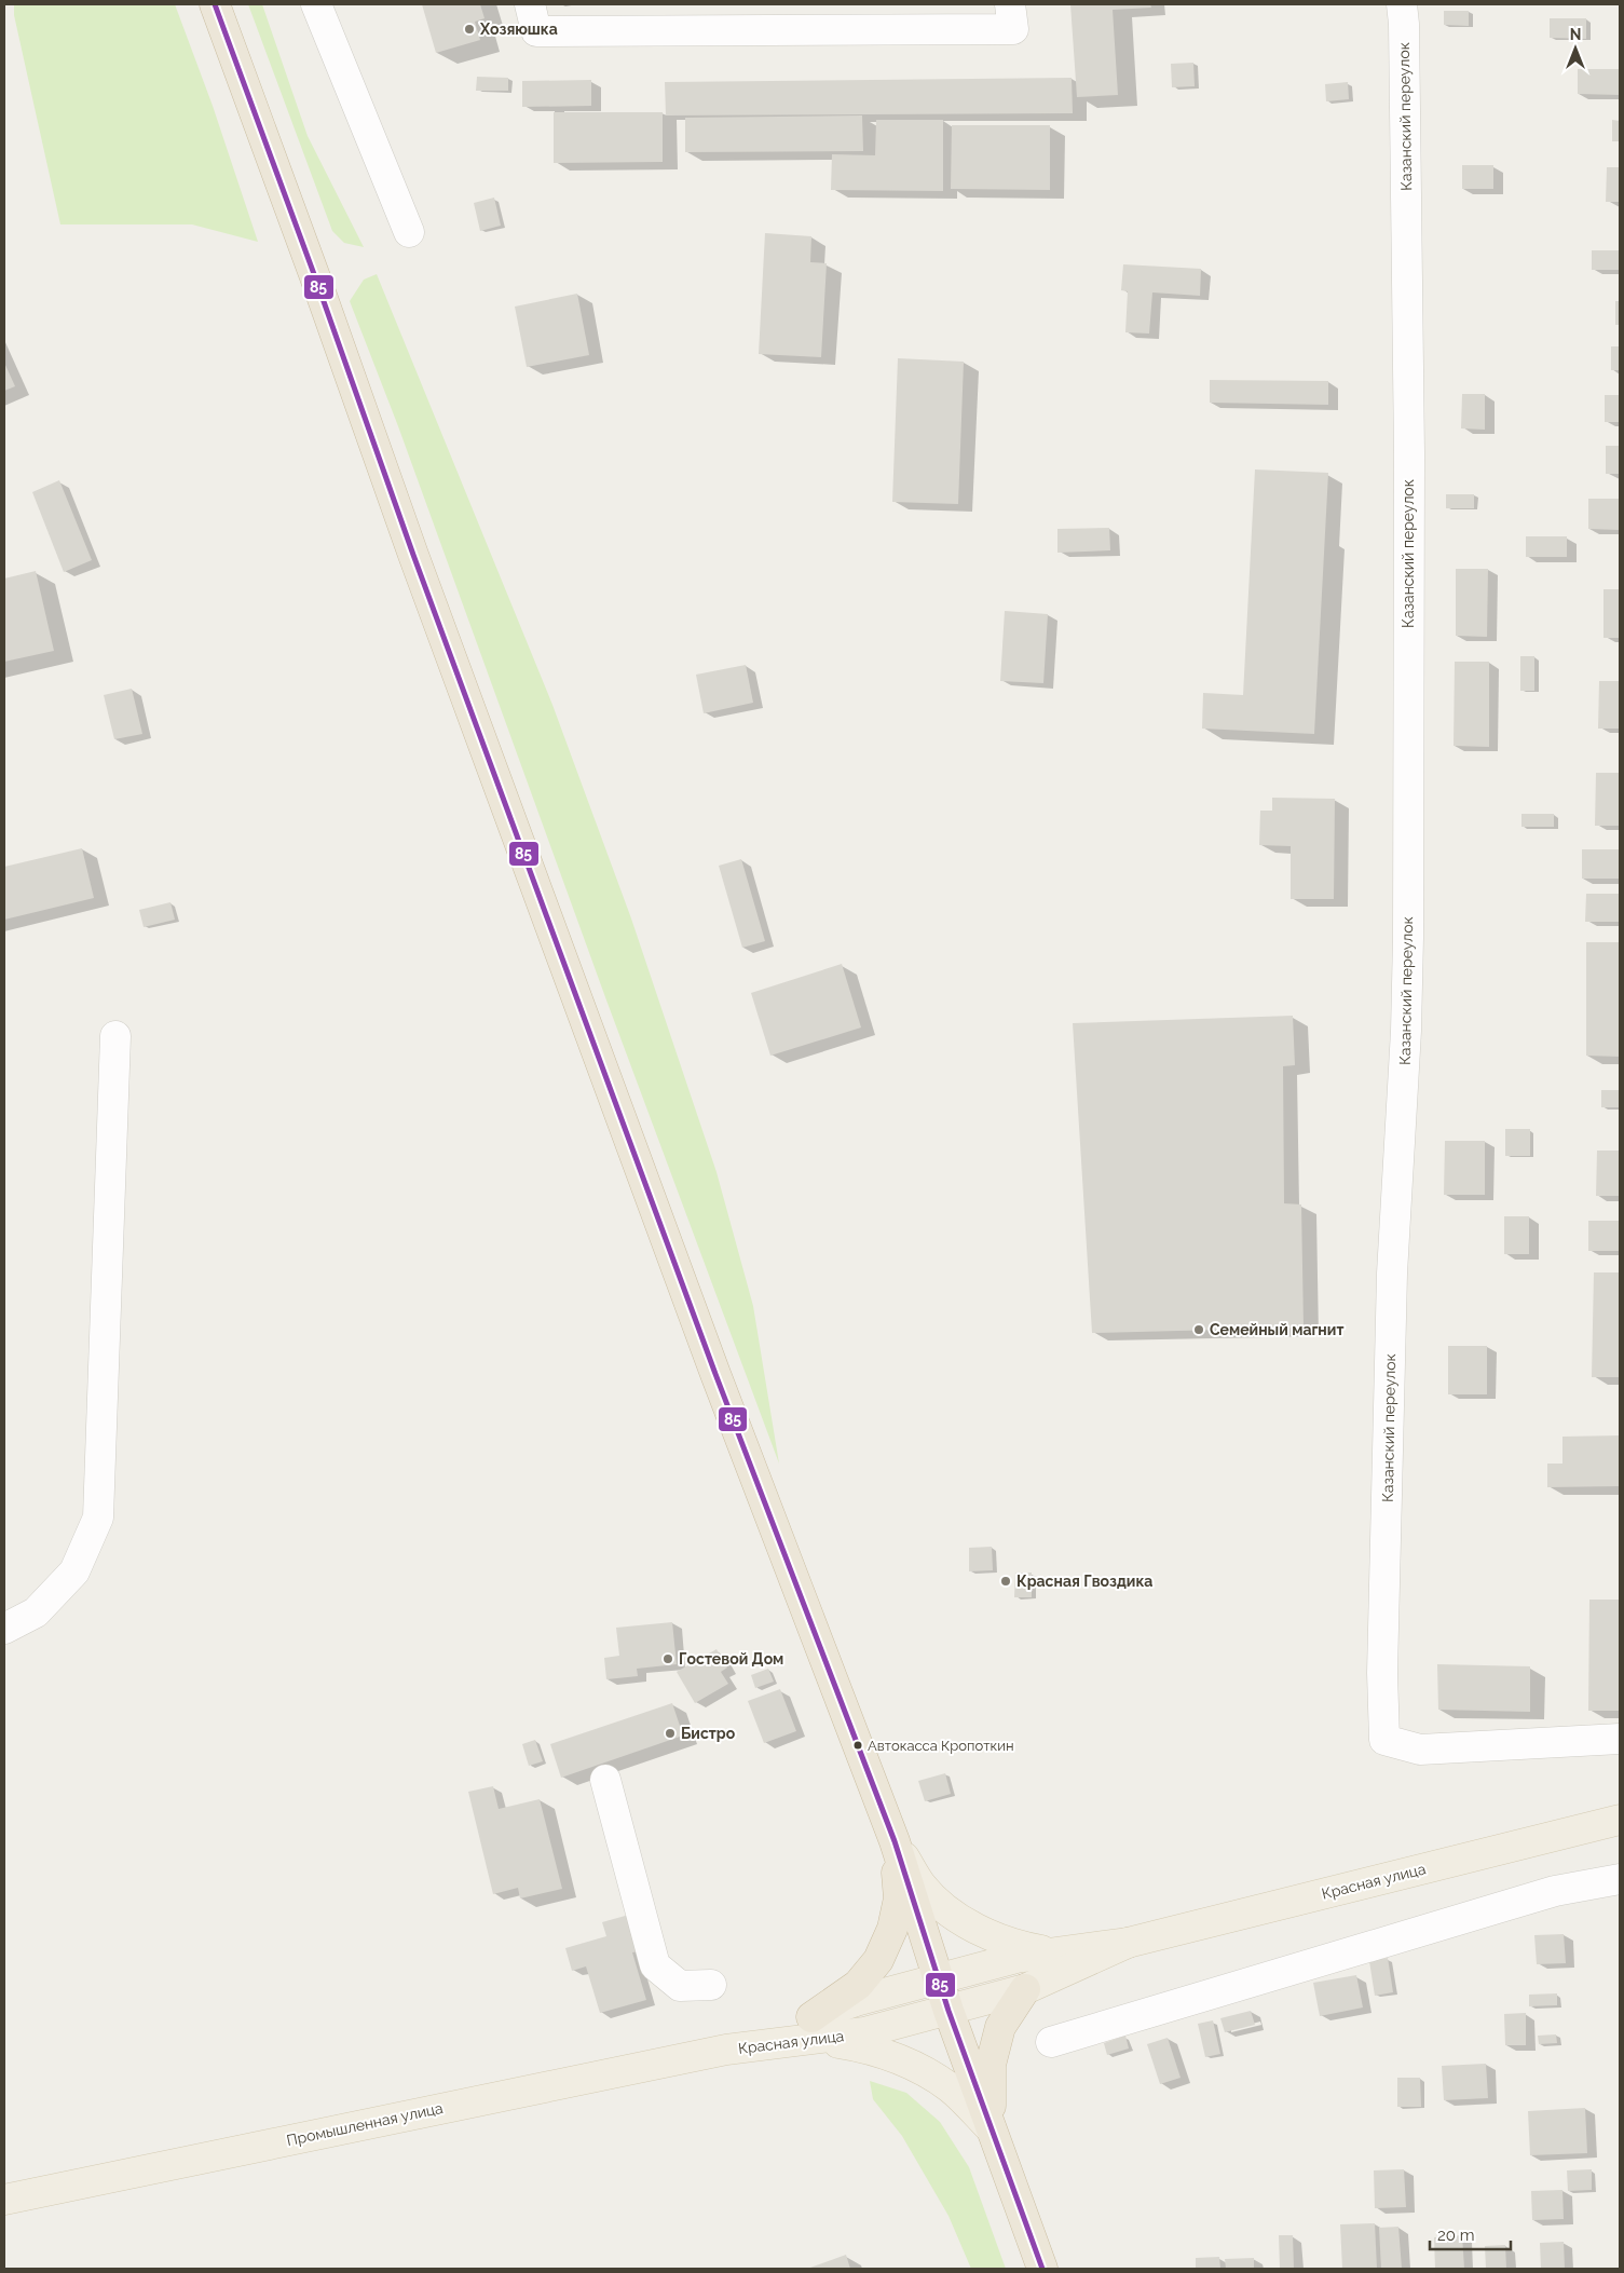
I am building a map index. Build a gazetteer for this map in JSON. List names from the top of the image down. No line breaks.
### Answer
{"streets":{"main road":["Красная улица","Промышленная улица"],"street":["Казанский переулок"]},"crossings":[["Красная улица","Промышленная улица"]],"places":["Хозяюшка","Семейный магнит","Красная Гвоздика","Гостевой Дом","Бистро","Автокасса Кропоткин"],"lines":["transit line 85"],"scale_bar":"20 m","north":"top"}
